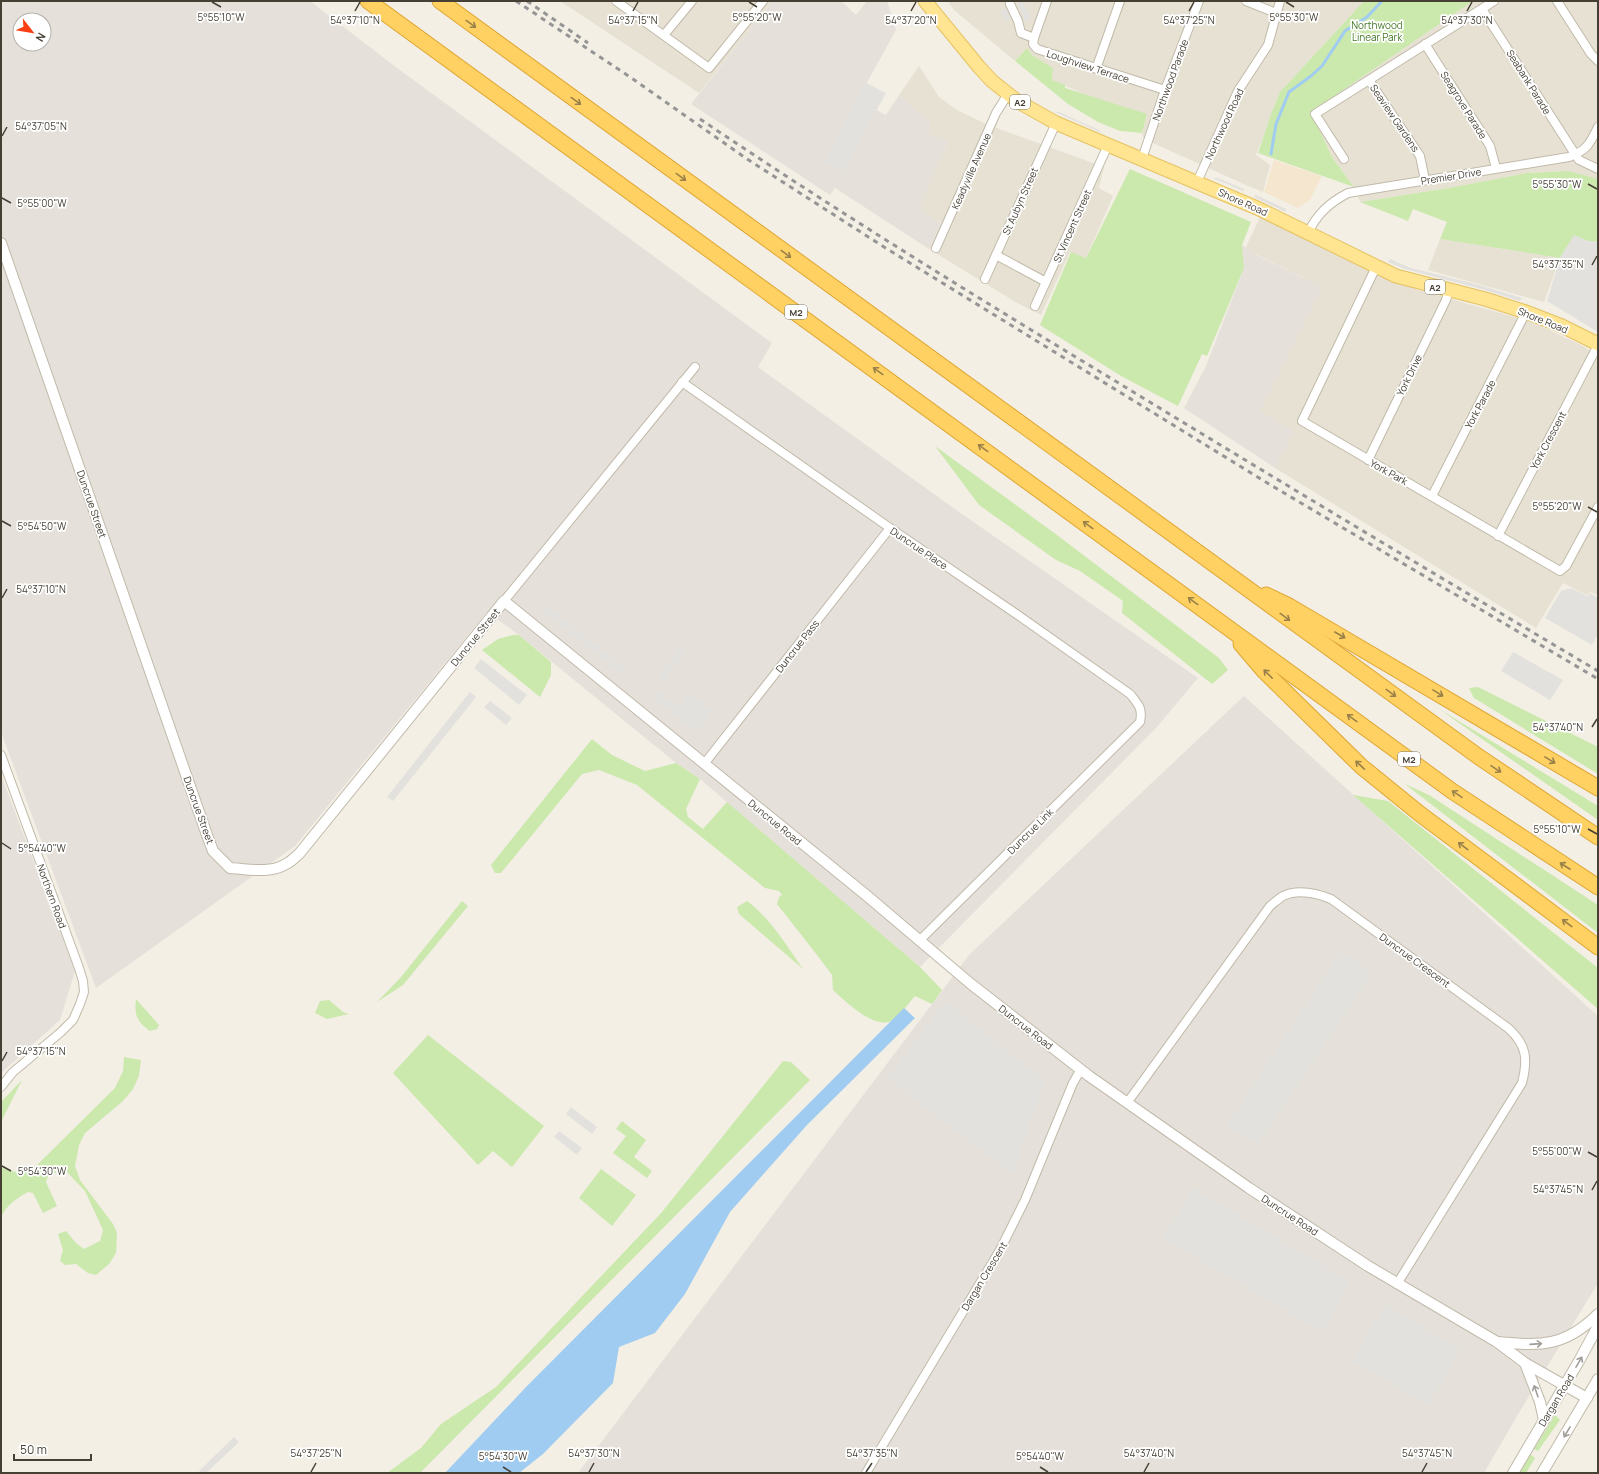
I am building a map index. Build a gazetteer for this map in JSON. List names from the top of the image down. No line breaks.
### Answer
{"streets":{"highway":["M2"],"main road":["A2","Shore Road"],"street":["Loughview Terrace","Northwood Parade","Seabank Parade","Seagrove Parade","Seaview Gardens","Northwood Road","Keadyville Avenue","Premier Drive","St Aubyn Street","St Vincent Street","York Drive","York Parade","York Crescent","York Park","Duncrue Street","Duncrue Place","Duncrue Pass","Duncrue Road","Duncrue Link","Northern Road","Duncrue Crescent","Dargan Crescent","Dargan Road"]},"crossings":[["Loughview Terrace","Northwood Parade"],["Northwood Parade","Shore Road"],["Seabank Parade","Premier Drive"],["Seagrove Parade","Premier Drive"],["Seaview Gardens","Premier Drive"],["Northwood Road","Shore Road"],["Keadyville Avenue","Shore Road"],["Premier Drive","Shore Road"],["St Aubyn Street","Shore Road"],["Shore Road","St Vincent Street"],["Shore Road","York Drive"],["Shore Road","York Parade"],["Shore Road","York Crescent"],["Shore Road","York Park"],["York Drive","York Park"],["York Parade","York Park"],["York Crescent","York Park"],["Duncrue Street","Duncrue Place"],["Duncrue Street","Duncrue Road"],["Duncrue Place","Duncrue Pass"],["Duncrue Place","Duncrue Link"],["Duncrue Pass","Duncrue Road"],["Duncrue Road","Duncrue Link"],["Duncrue Road","Duncrue Crescent"],["Duncrue Road","Dargan Crescent"],["Duncrue Road","Dargan Road"]],"parks":["Northwood Linear Park"],"scale_bar":"50 m","north":"bottom right","coordinates":["5°55'10\"W","5°55'20\"W","5°55'30\"W","54°37'10\"N","54°37'15\"N","54°37'20\"N","54°37'25\"N","54°37'30\"N","54°37'05\"N","5°55'00\"W","54°37'35\"N","5°54'50\"W","54°37'40\"N","5°54'40\"W","5°54'30\"W","54°37'45\"N"]}
